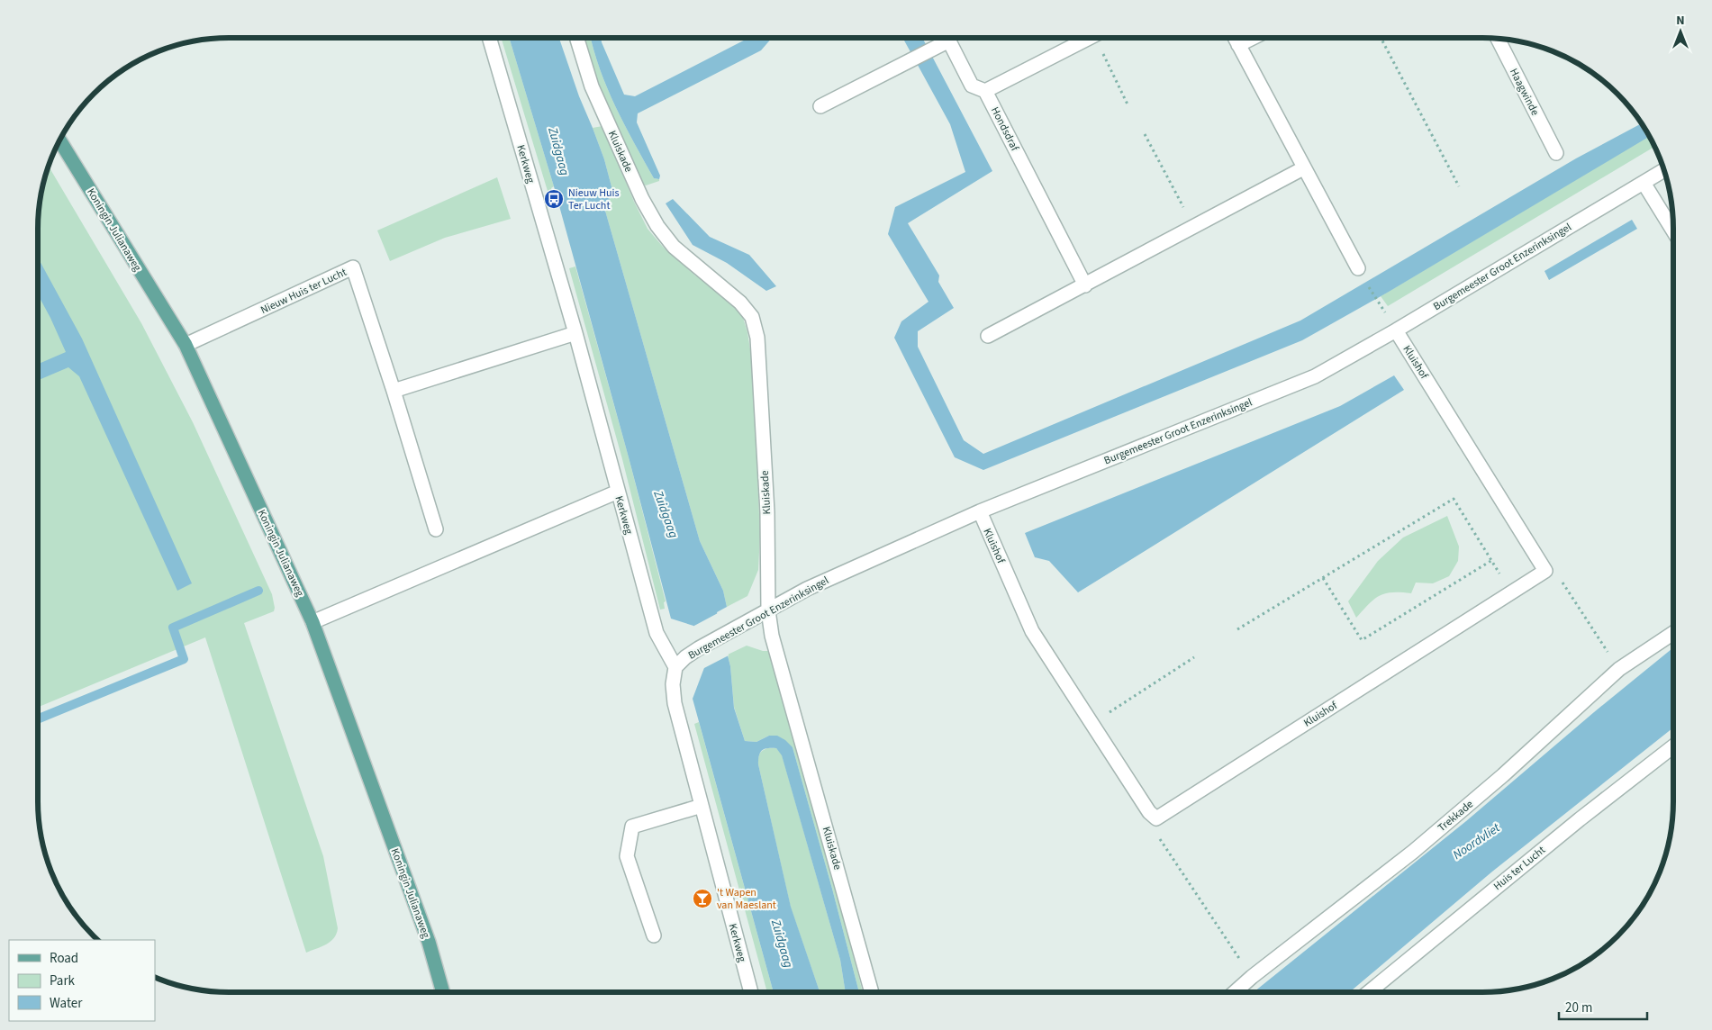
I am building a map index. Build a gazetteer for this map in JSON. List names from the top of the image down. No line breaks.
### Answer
{"streets":{"main road":["Koningin Julianaweg"],"street":["Haagwinde","Hondsdraf","Kluiskade","Kerkweg","Burgemeester Groot Enzerinksingel","Nieuw Huis ter Lucht","Kluishof","Trekkade","Huis ter Lucht"]},"crossings":[["Kluiskade","Burgemeester Groot Enzerinksingel"],["Kerkweg","Burgemeester Groot Enzerinksingel"],["Koningin Julianaweg","Nieuw Huis ter Lucht"],["Burgemeester Groot Enzerinksingel","Kluishof"]],"water":["Zuidgaag","Noordvliet"],"places":{"bus stop":["Nieuw Huis Ter Lucht"],"bar":["'t Wapen van Maeslant"]},"legend":["Road","Park","Water"],"scale_bar":"20 m","north":"top"}
